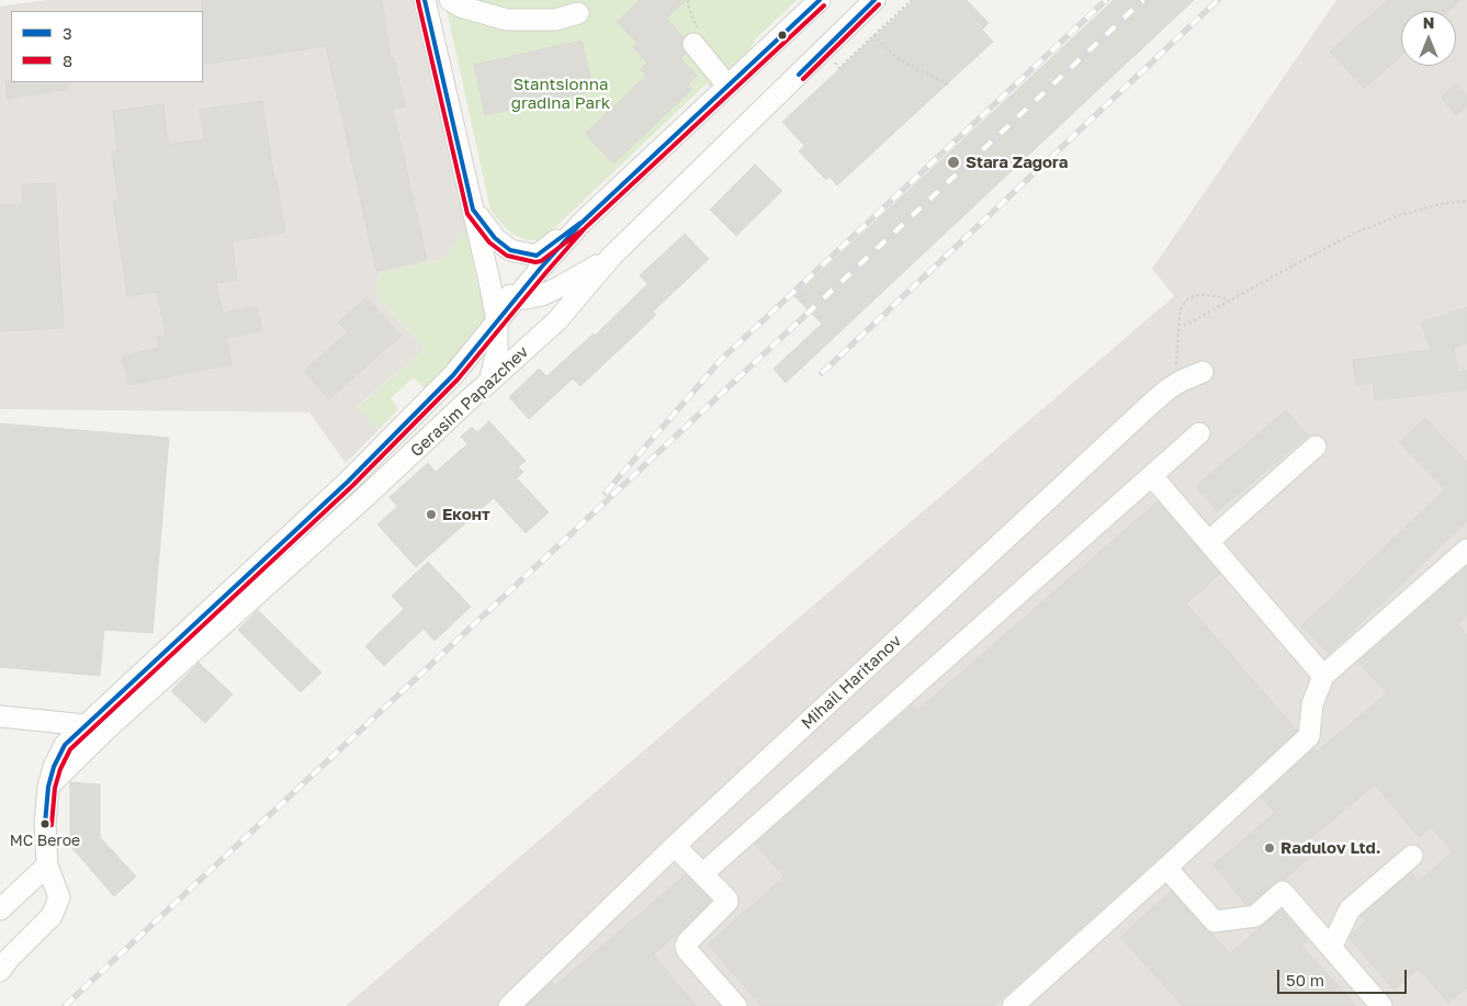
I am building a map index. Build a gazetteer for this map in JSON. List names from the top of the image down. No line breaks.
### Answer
{"streets":{"street":["Gerasim Papazchev","Mihail Haritanov"]},"parks":["Stantsionna gradina Park"],"places":["Stara Zagora","Еконт","MC Beroe","Radulov Ltd."],"lines":["transit line 3","transit line 8"],"legend":["3","8"],"scale_bar":"50 m","north":"top"}
